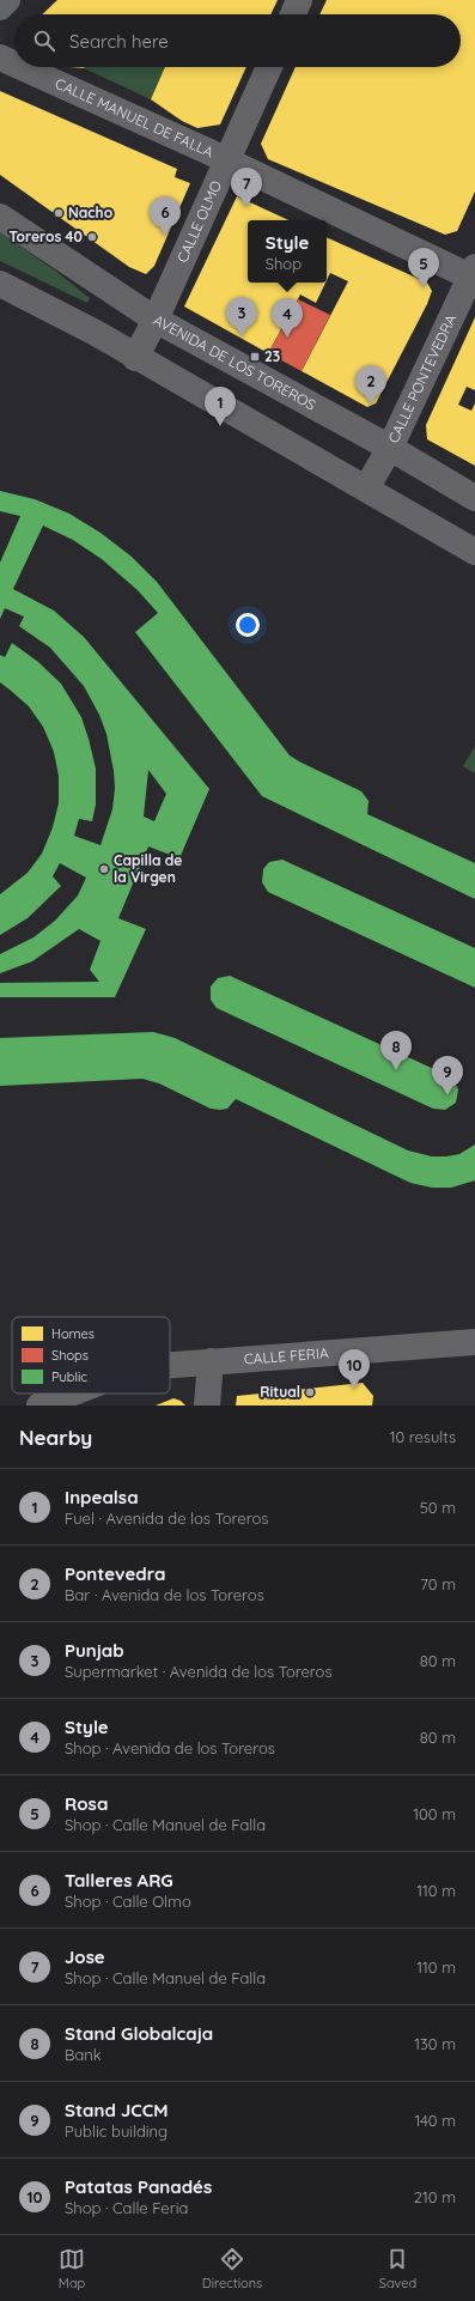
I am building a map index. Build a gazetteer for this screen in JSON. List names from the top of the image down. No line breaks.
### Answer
{"streets":{"street":["CALLE MANUEL DE FALLA","CALLE OLMO","AVENIDA DE LOS TOREROS","CALLE PONTEVEDRA","CALLE FERIA"]},"crossings":[["CALLE MANUEL DE FALLA","CALLE OLMO"],["CALLE MANUEL DE FALLA","CALLE PONTEVEDRA"],["CALLE OLMO","AVENIDA DE LOS TOREROS"],["AVENIDA DE LOS TOREROS","CALLE PONTEVEDRA"]],"places":{"other":["Nacho","Toreros 40","Capilla de la Virgen","Ritual"],"transit":["23"]},"legend":["Homes","Shops","Public"],"page":{"search":"Search here","pins":["7","6","5","3","4","2","1","8","9","10"],"popup":["Style","Shop"],"heading":["Nearby","10 results"],"list":[{"mark":"1","name":"Inpealsa","note":"Fuel · Avenida de los Toreros","value":"50 m"},{"mark":"2","name":"Pontevedra","note":"Bar · Avenida de los Toreros","value":"70 m"},{"mark":"3","name":"Punjab","note":"Supermarket · Avenida de los Toreros","value":"80 m"},{"mark":"4","name":"Style","note":"Shop · Avenida de los Toreros","value":"80 m"},{"mark":"5","name":"Rosa","note":"Shop · Calle Manuel de Falla","value":"100 m"},{"mark":"6","name":"Talleres ARG","note":"Shop · Calle Olmo","value":"110 m"},{"mark":"7","name":"Jose","note":"Shop · Calle Manuel de Falla","value":"110 m"},{"mark":"8","name":"Stand Globalcaja","note":"Bank","value":"130 m"},{"mark":"9","name":"Stand JCCM","note":"Public building","value":"140 m"},{"mark":"10","name":"Patatas Panadés","note":"Shop · Calle Feria","value":"210 m"}],"nav":["Map","Directions","Saved"]}}
